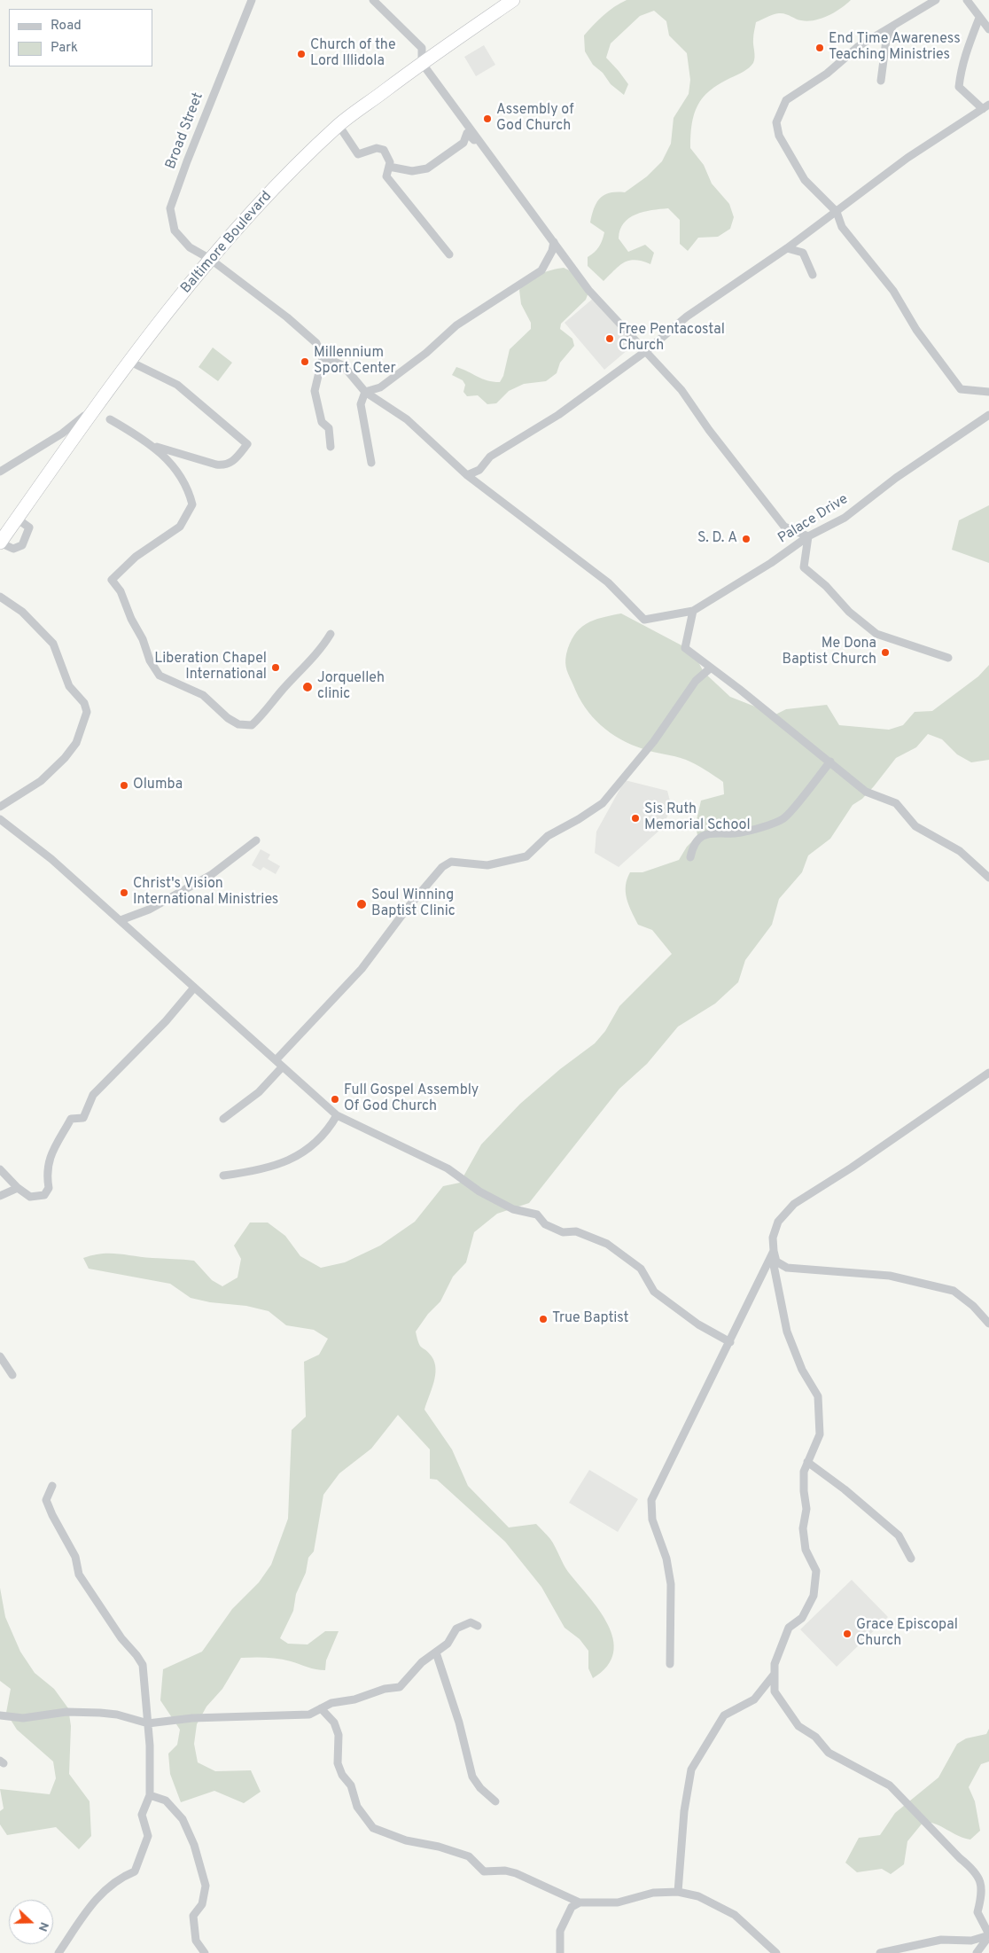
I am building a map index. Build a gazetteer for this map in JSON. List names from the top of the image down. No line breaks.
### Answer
{"streets":{"highway":["Baltimore Boulevard"],"street":["Broad Street","Palace Drive"]},"crossings":[["Broad Street","Baltimore Boulevard"]],"places":["End Time Awareness Teaching Ministries","Church of the Lord Illidola","Assembly of God Church","Free Pentacostal Church","Millennium Sport Center","S. D. A","Me Dona Baptist Church","Liberation Chapel International","Jorquelleh clinic","Olumba","Sis Ruth Memorial School","Christ's Vision International Ministries","Soul Winning Baptist Clinic","Full Gospel Assembly Of God Church","True Baptist","Grace Episcopal Church"],"legend":["Road","Park"],"north":"right"}
